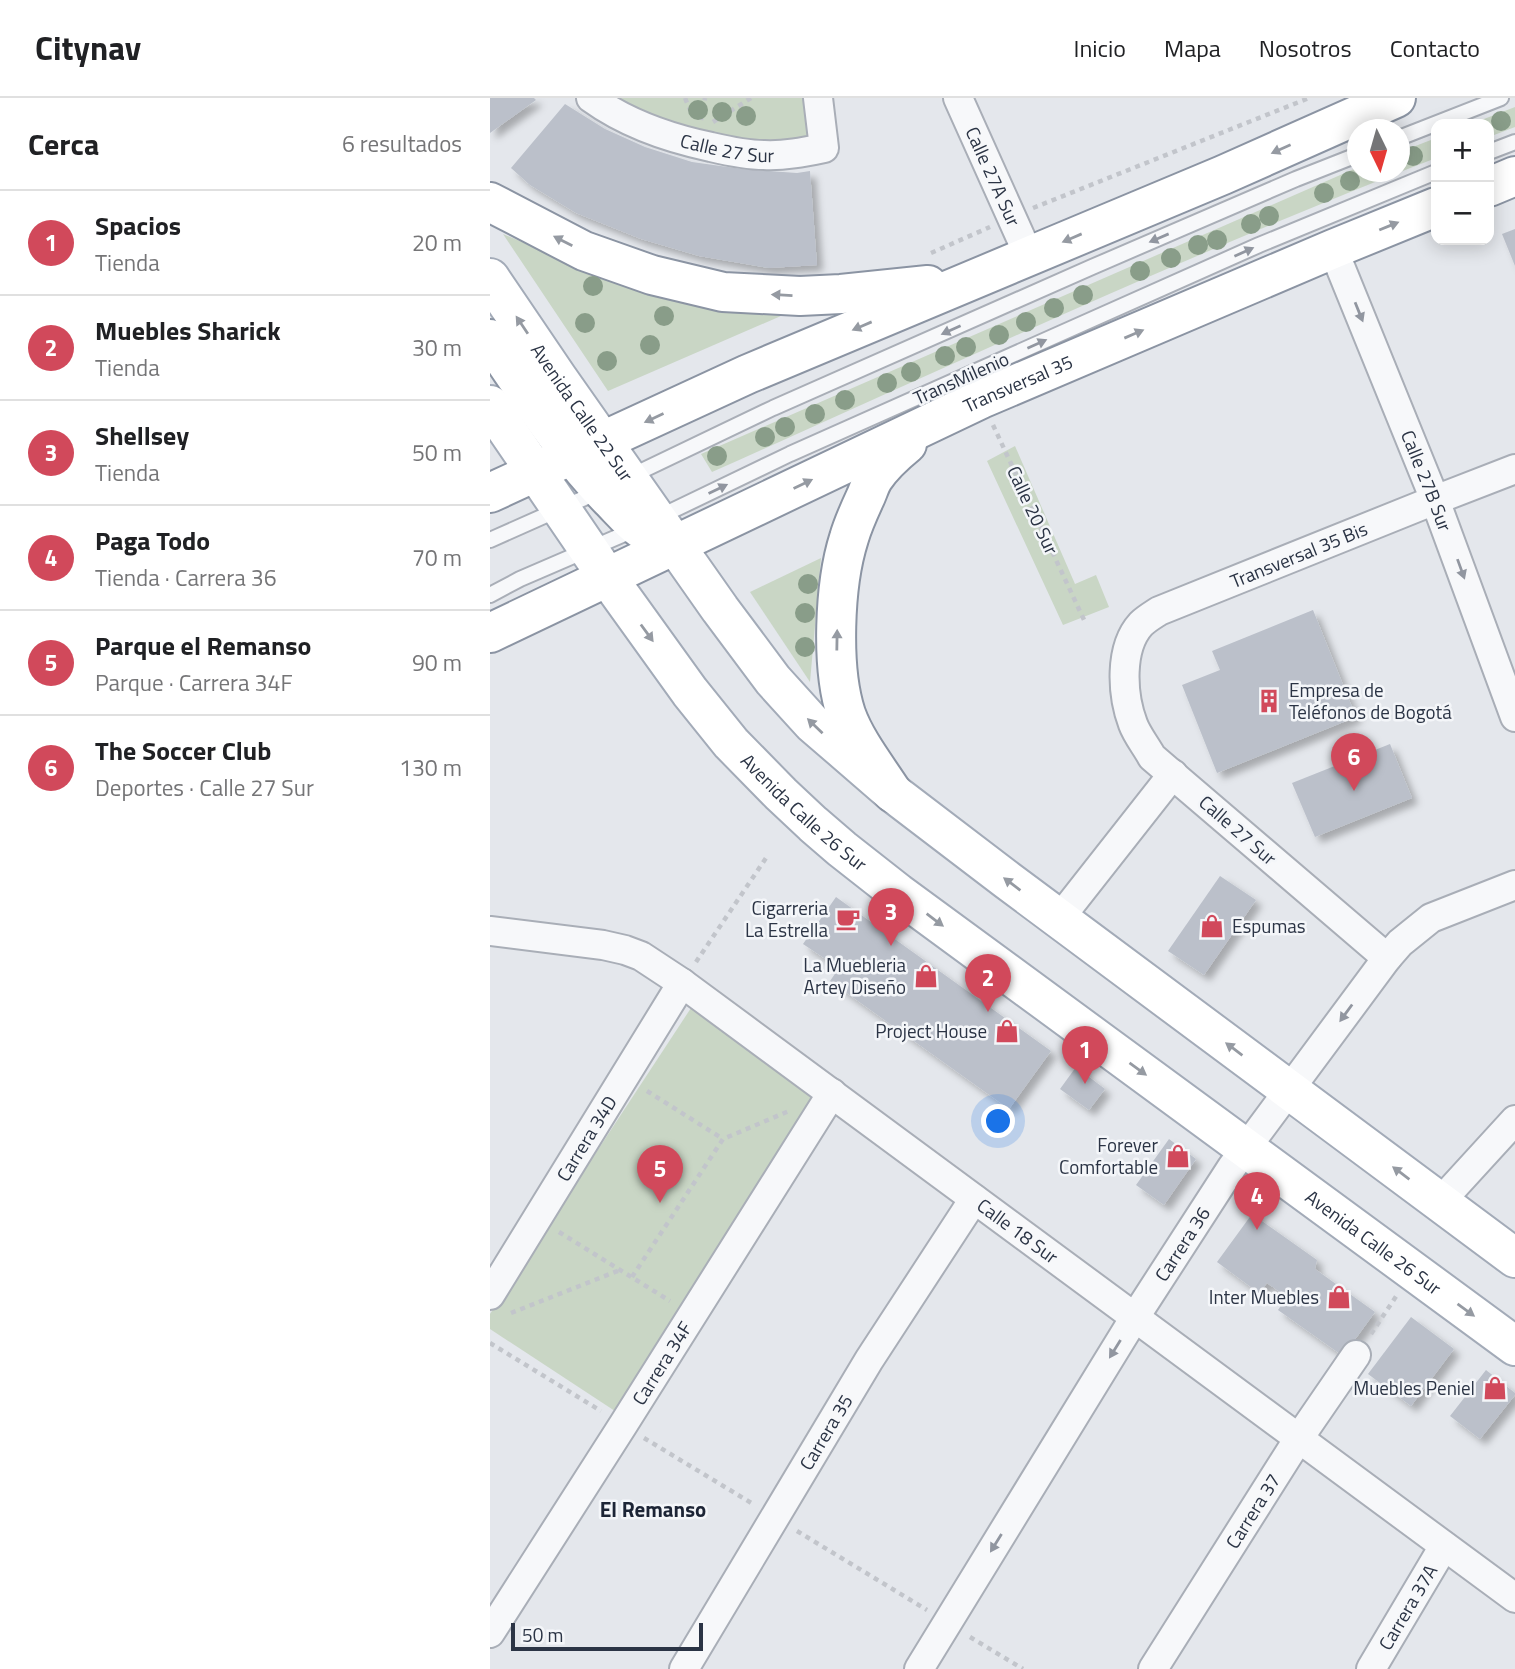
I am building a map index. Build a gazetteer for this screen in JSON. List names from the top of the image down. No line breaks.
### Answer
{"streets":{"main road":["Transversal 35","Avenida Calle 22 Sur","Avenida Calle 26 Sur"],"street":["Calle 27 Sur","Calle 27A Sur","Calle 27B Sur","Transversal 35 Bis","Carrera 34D","Calle 18 Sur","Carrera 36","Carrera 34F","Carrera 35","Carrera 37","Carrera 37A"],"lane":["TransMilenio"],"path":["Calle 20 Sur"]},"crossings":[["Calle 27 Sur","Transversal 35 Bis"],["Calle 27 Sur","Carrera 36"],["TransMilenio","Transversal 35"],["TransMilenio","Avenida Calle 22 Sur"],["Transversal 35","Avenida Calle 22 Sur"],["Transversal 35","Calle 27B Sur"],["Transversal 35","Calle 20 Sur"],["Transversal 35","Avenida Calle 26 Sur"],["Calle 27B Sur","Transversal 35 Bis"],["Avenida Calle 26 Sur","Carrera 36"],["Carrera 34D","Calle 18 Sur"],["Calle 18 Sur","Carrera 36"],["Calle 18 Sur","Carrera 34F"],["Calle 18 Sur","Carrera 35"],["Calle 18 Sur","Carrera 37"],["Calle 18 Sur","Carrera 37A"]],"one_way":["Calle 27B Sur","Carrera 36"],"districts":["El Remanso"],"places":{"building":["Empresa de Teléfonos de Bogotá"],"cafe":["Cigarreria La Estrella"],"shop":["Espumas","La Muebleria Artey Diseño","Project House","Forever Comfortable","Inter Muebles","Muebles Peniel"]},"scale_bar":"50 m","north":"bottom","page":{"header":"Citynav","nav":["Inicio","Mapa","Nosotros","Contacto"],"heading":["Cerca","6 resultados"],"map_buttons":["+","−"],"list":[{"mark":"1","name":"Spacios","note":"Tienda","value":"20 m"},{"mark":"2","name":"Muebles Sharick","note":"Tienda","value":"30 m"},{"mark":"3","name":"Shellsey","note":"Tienda","value":"50 m"},{"mark":"4","name":"Paga Todo","note":"Tienda · Carrera 36","value":"70 m"},{"mark":"5","name":"Parque el Remanso","note":"Parque · Carrera 34F","value":"90 m"},{"mark":"6","name":"The Soccer Club","note":"Deportes · Calle 27 Sur","value":"130 m"}],"pins":["6","3","2","1","5","4"],"scale":"50 m"}}
